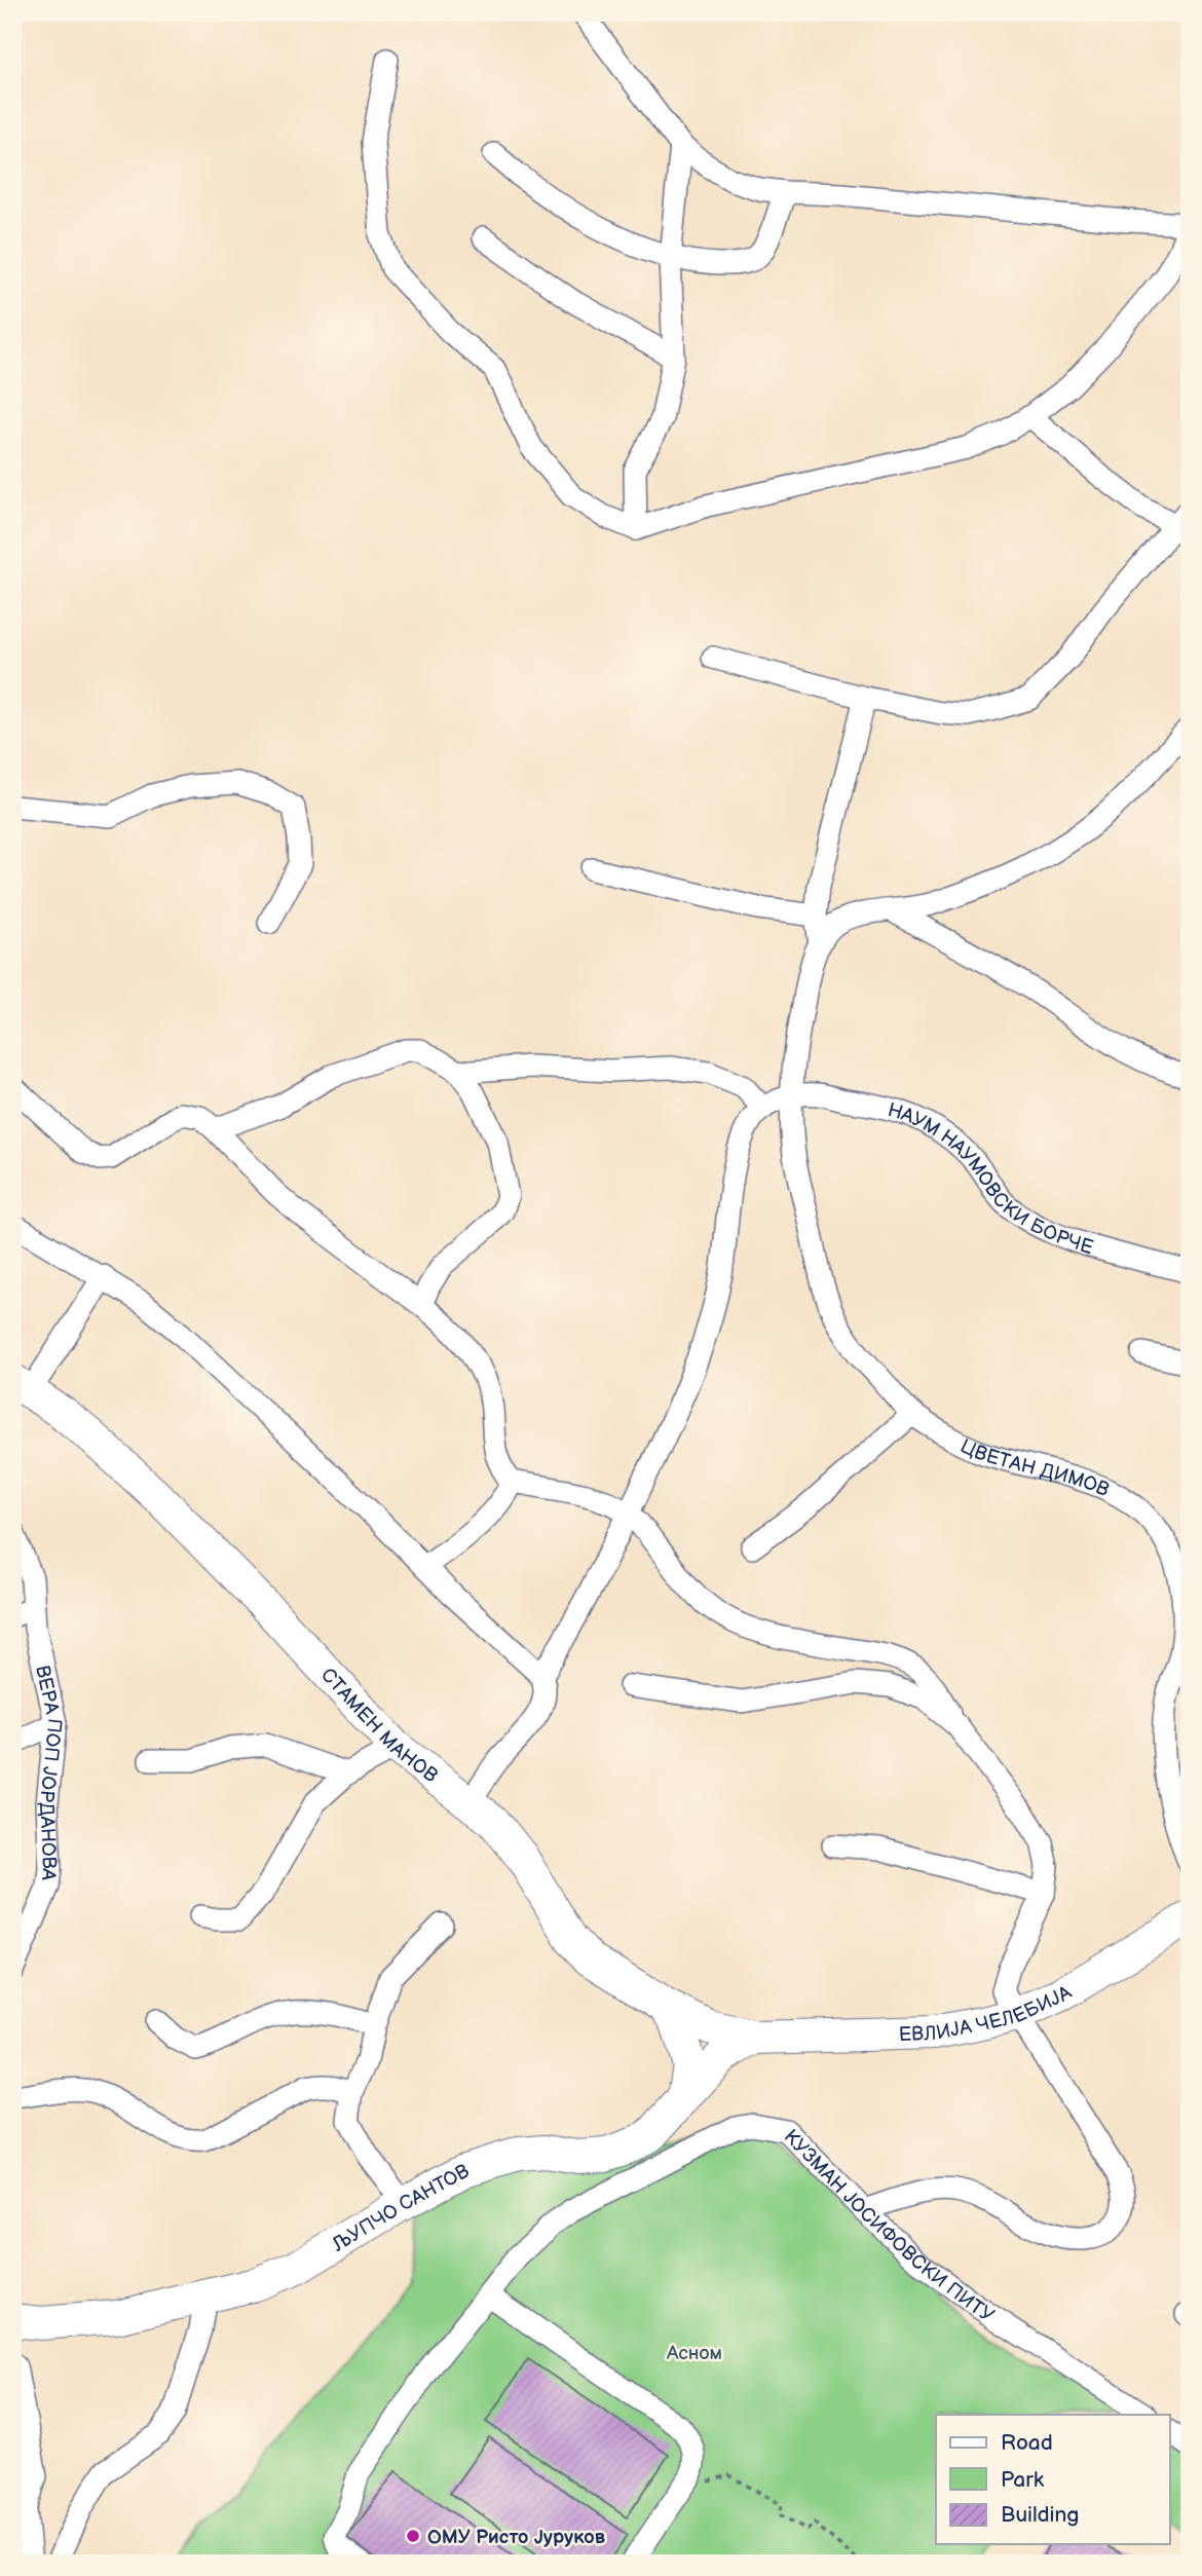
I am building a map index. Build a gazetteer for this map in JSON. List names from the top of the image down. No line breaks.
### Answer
{"streets":{"street":["НАУМ НАУМОВСКИ БОРЧЕ","ЦВЕТАН ДИМОВ","СТАМЕН МАНОВ","ВЕРА ПОП ЈОРДАНОВА","ЕВЛИЈА ЧЕЛЕБИЈА","ЉУПЧО САНТОВ","КУЗМАН ЈОСИФОВСКИ ПИТУ"]},"crossings":[["НАУМ НАУМОВСКИ БОРЧЕ","ЦВЕТАН ДИМОВ"],["СТАМЕН МАНОВ","ЕВЛИЈА ЧЕЛЕБИЈА"],["СТАМЕН МАНОВ","ЉУПЧО САНТОВ"],["ЕВЛИЈА ЧЕЛЕБИЈА","ЉУПЧО САНТОВ"]],"parks":["Асном"],"places":["ОМУ Ристо Јуруков"],"legend":["Road","Park","Building"]}
